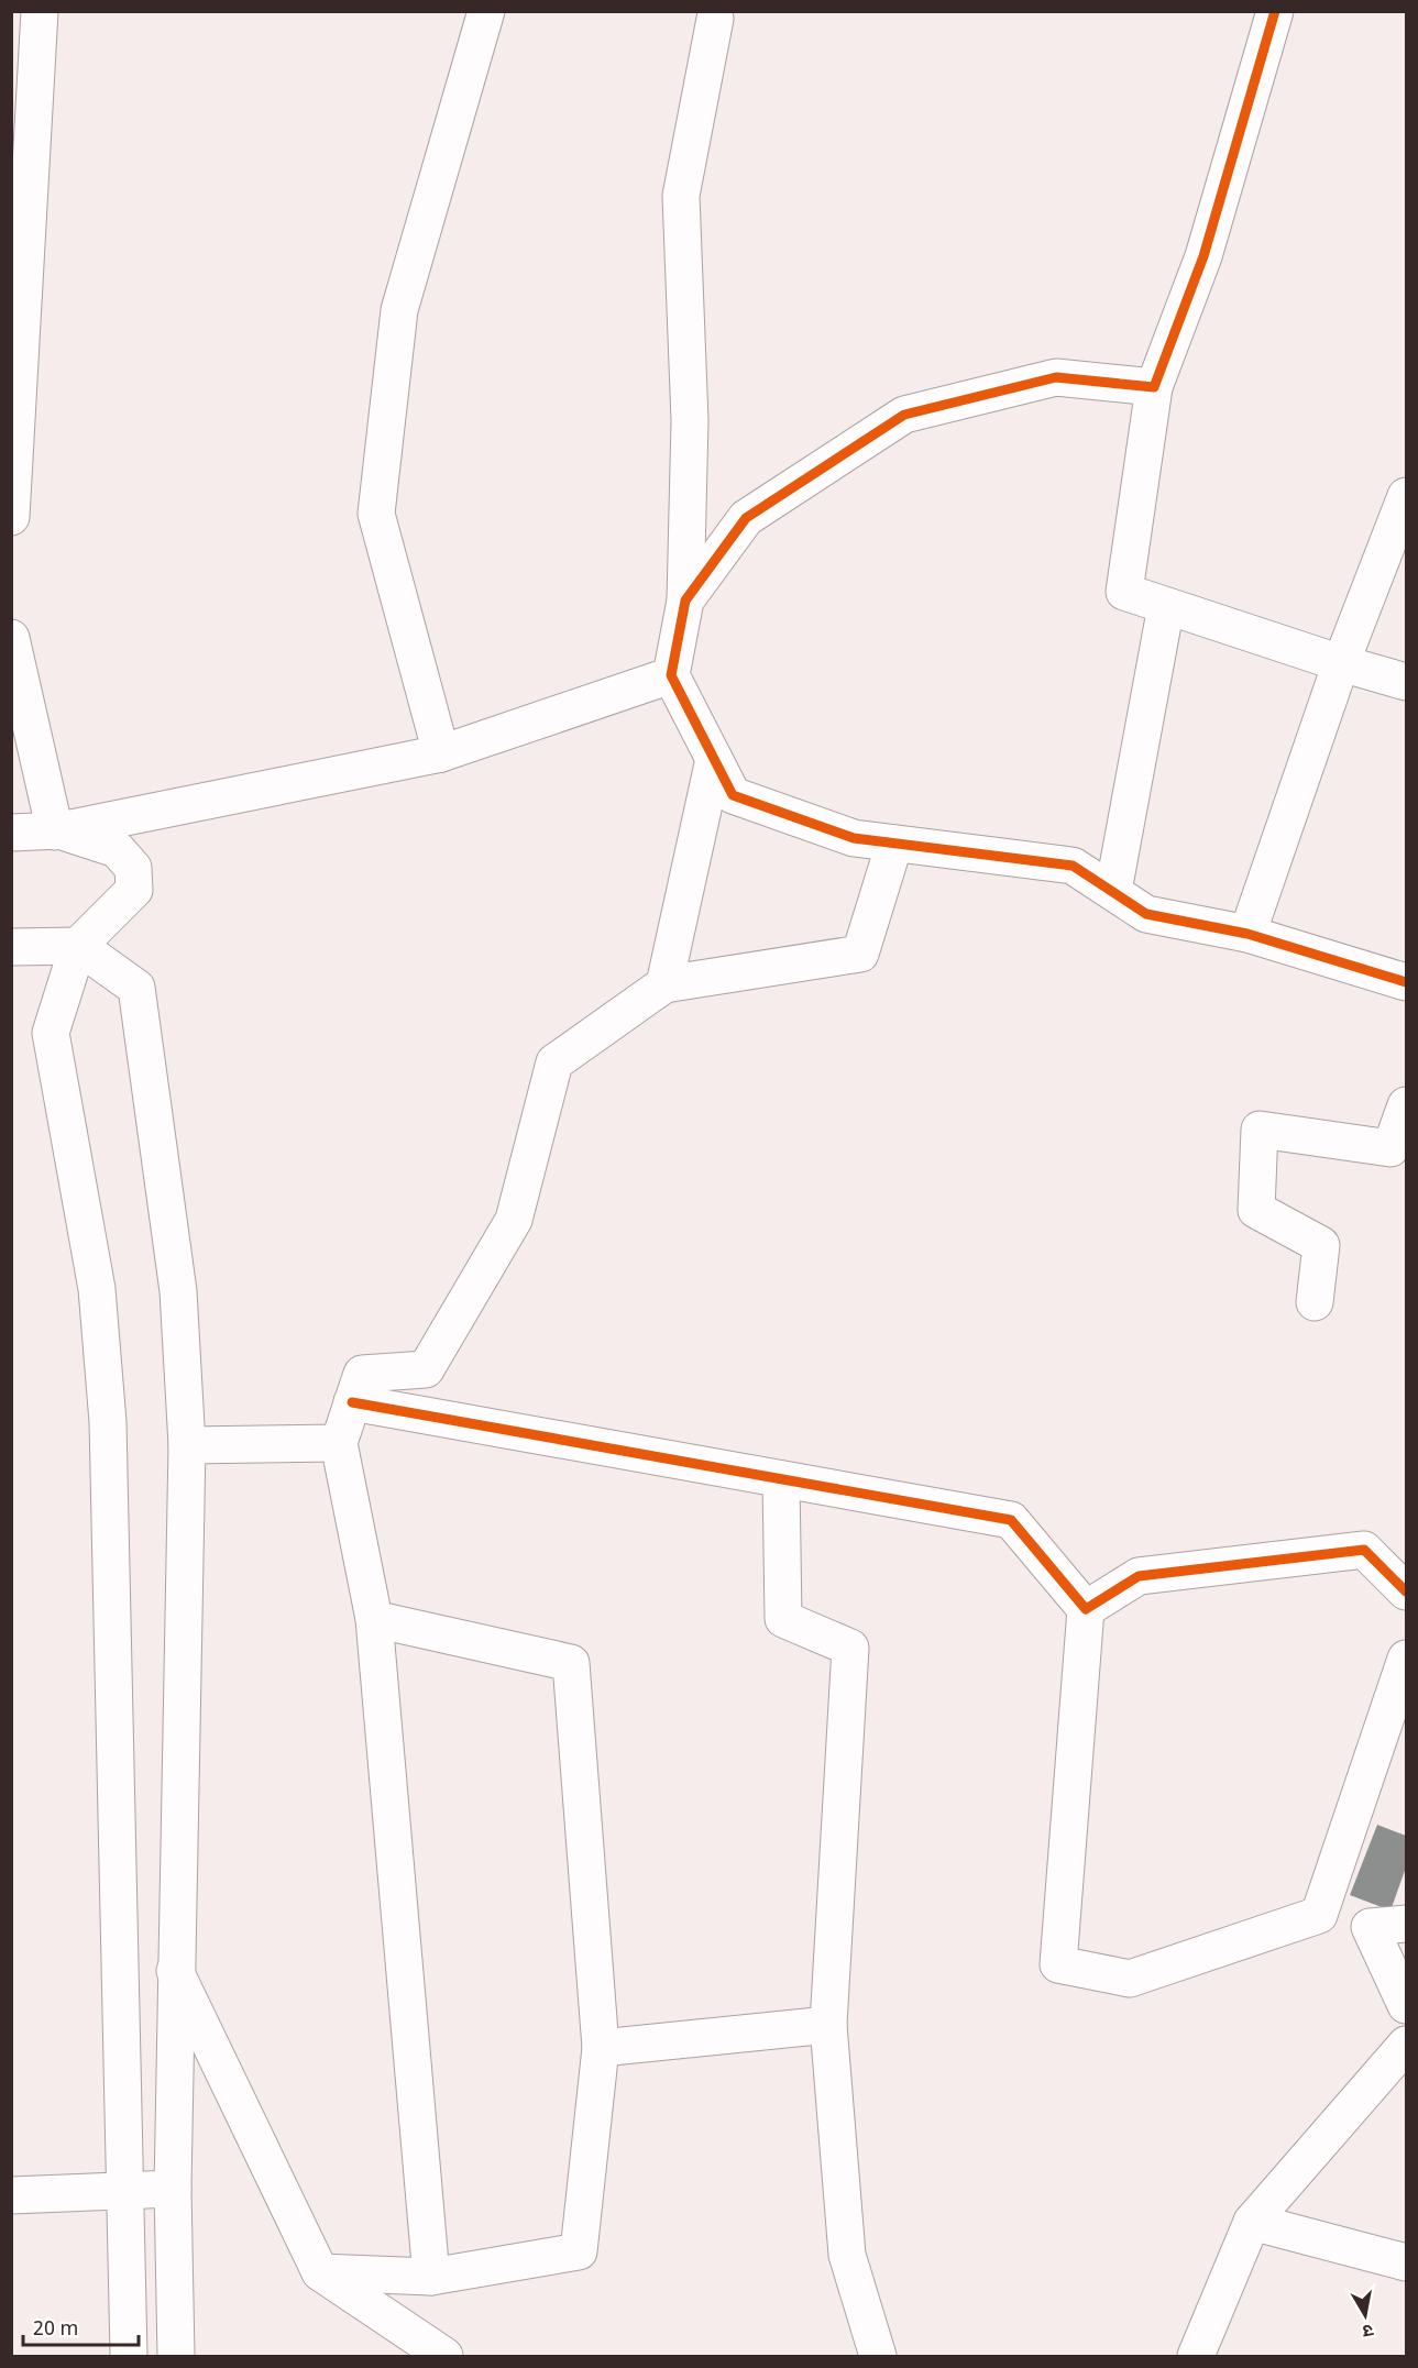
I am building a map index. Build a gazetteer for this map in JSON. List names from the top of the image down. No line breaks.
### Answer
{"scale_bar":"20 m","north":"bottom"}
